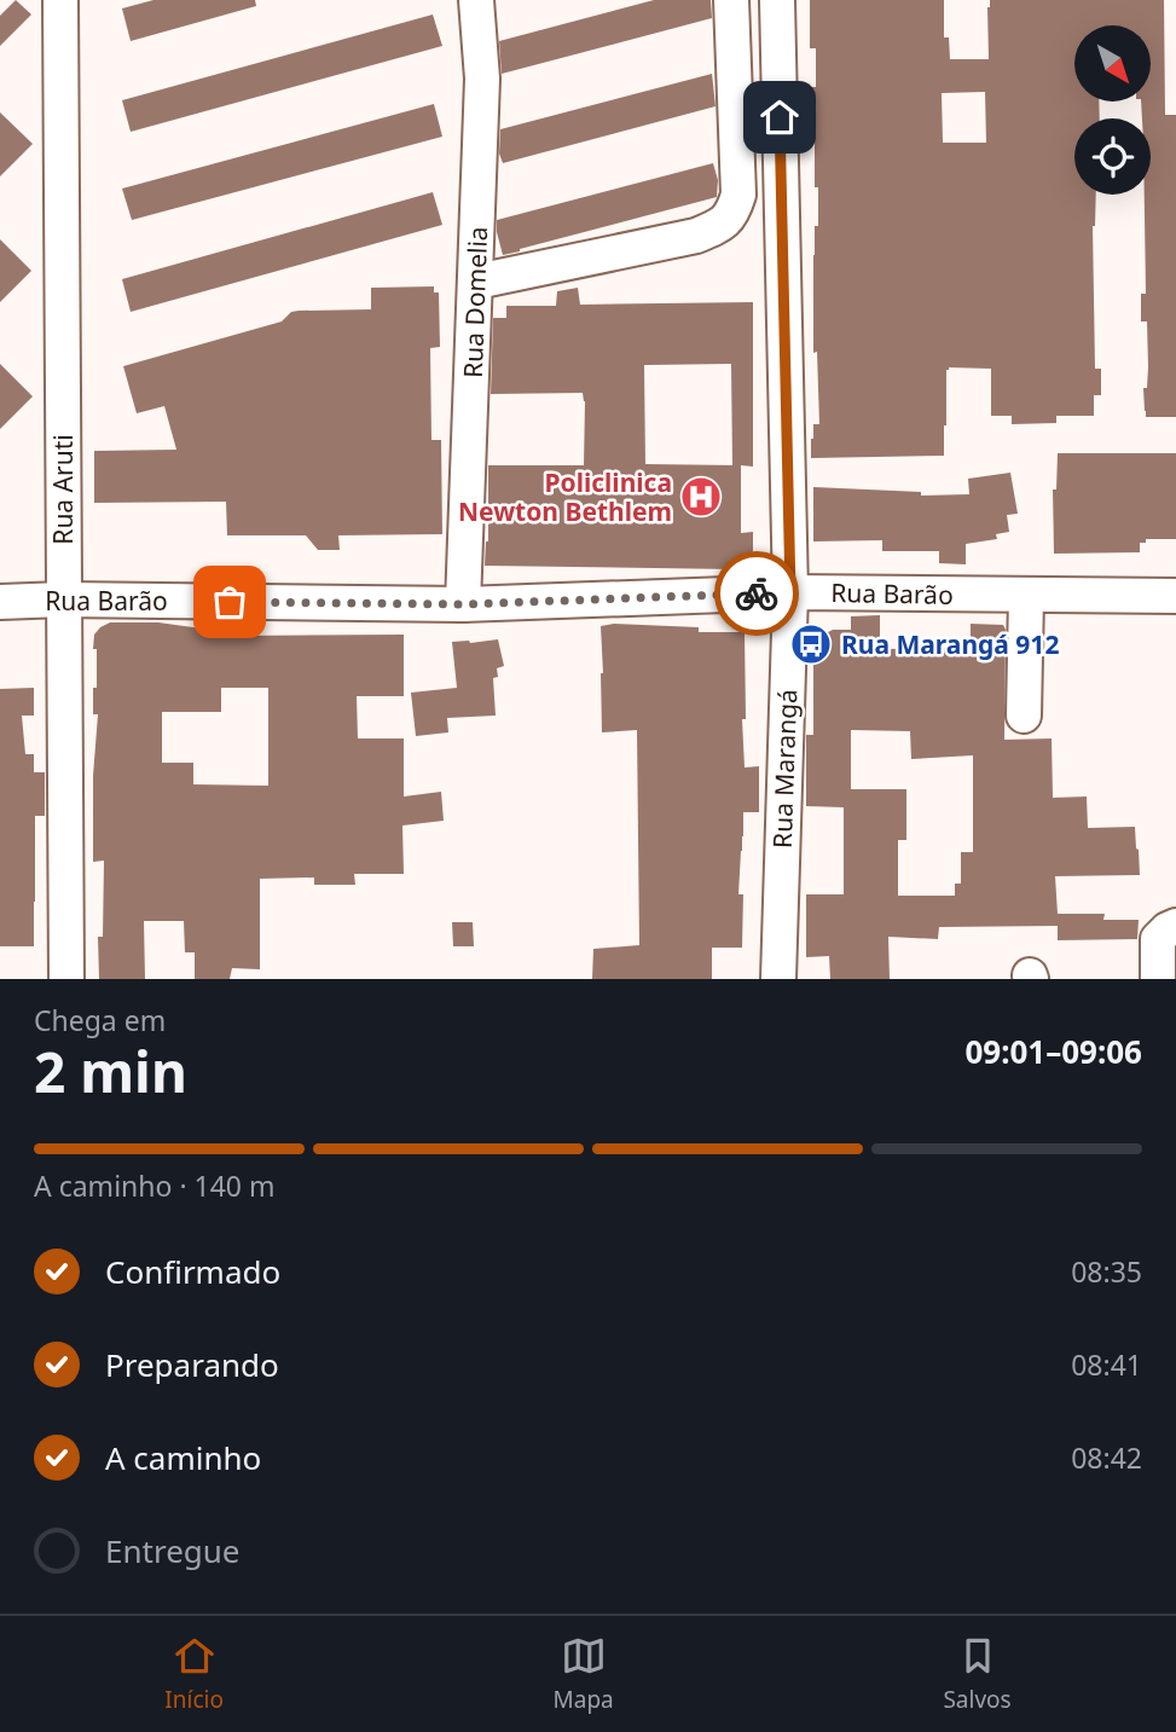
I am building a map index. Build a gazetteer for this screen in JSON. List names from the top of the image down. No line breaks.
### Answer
{"streets":{"street":["Rua Domelia","Rua Aruti","Rua Barão","Rua Marangá"]},"crossings":[["Rua Domelia","Rua Barão"],["Rua Aruti","Rua Barão"],["Rua Barão","Rua Marangá"]],"places":{"hospital":["Policlinica Newton Bethlem"],"bus stop":["Rua Marangá 912"]},"north":"bottom right","page":{"heading":["2 min","Chega em","09:01–09:06"],"bar":"A caminho · 140 m","list":[["Confirmado","08:35"],["Preparando","08:41"],["A caminho","08:42"],"Entregue"],"tabs":["Início","Mapa","Salvos"]}}
